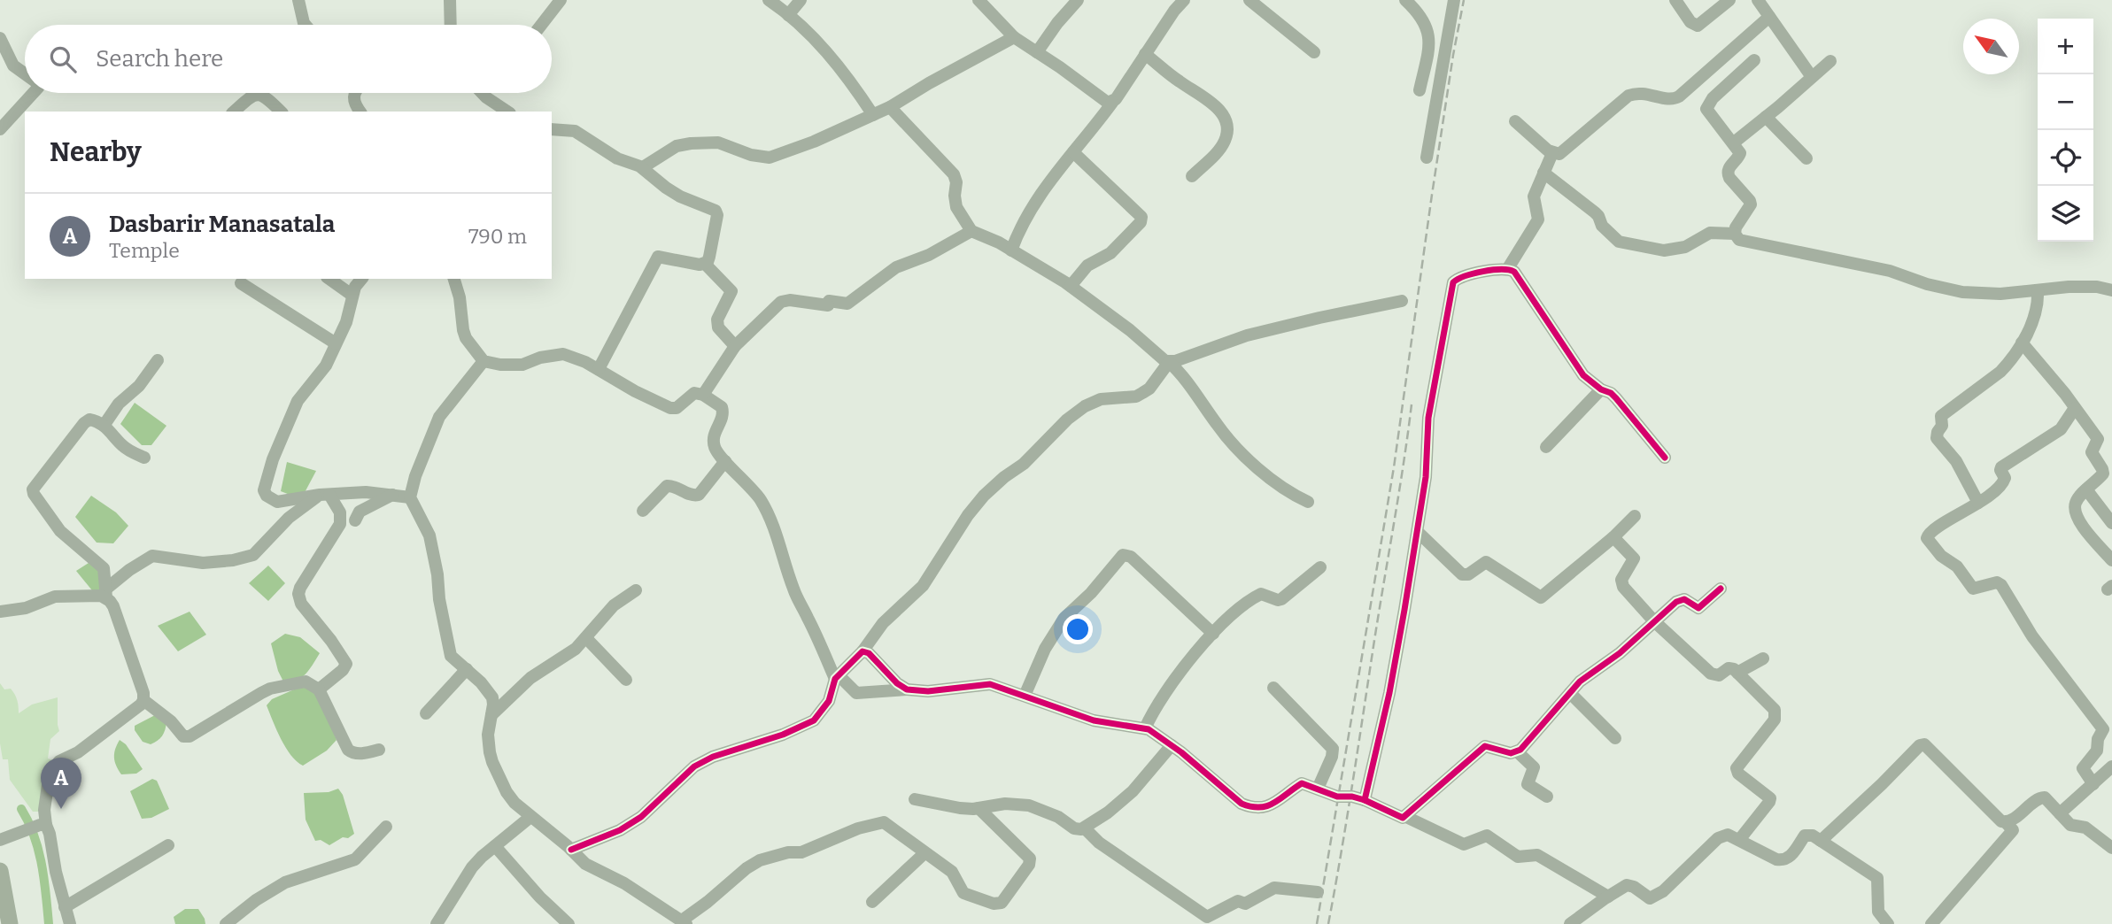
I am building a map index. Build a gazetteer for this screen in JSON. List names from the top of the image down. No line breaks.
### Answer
{"north":"top left","page":{"map_buttons":["+","−"],"search":"Search here","heading":"Nearby","list":[{"mark":"A","name":"Dasbarir Manasatala","note":"Temple","value":"790 m"}],"pins":"A"}}
